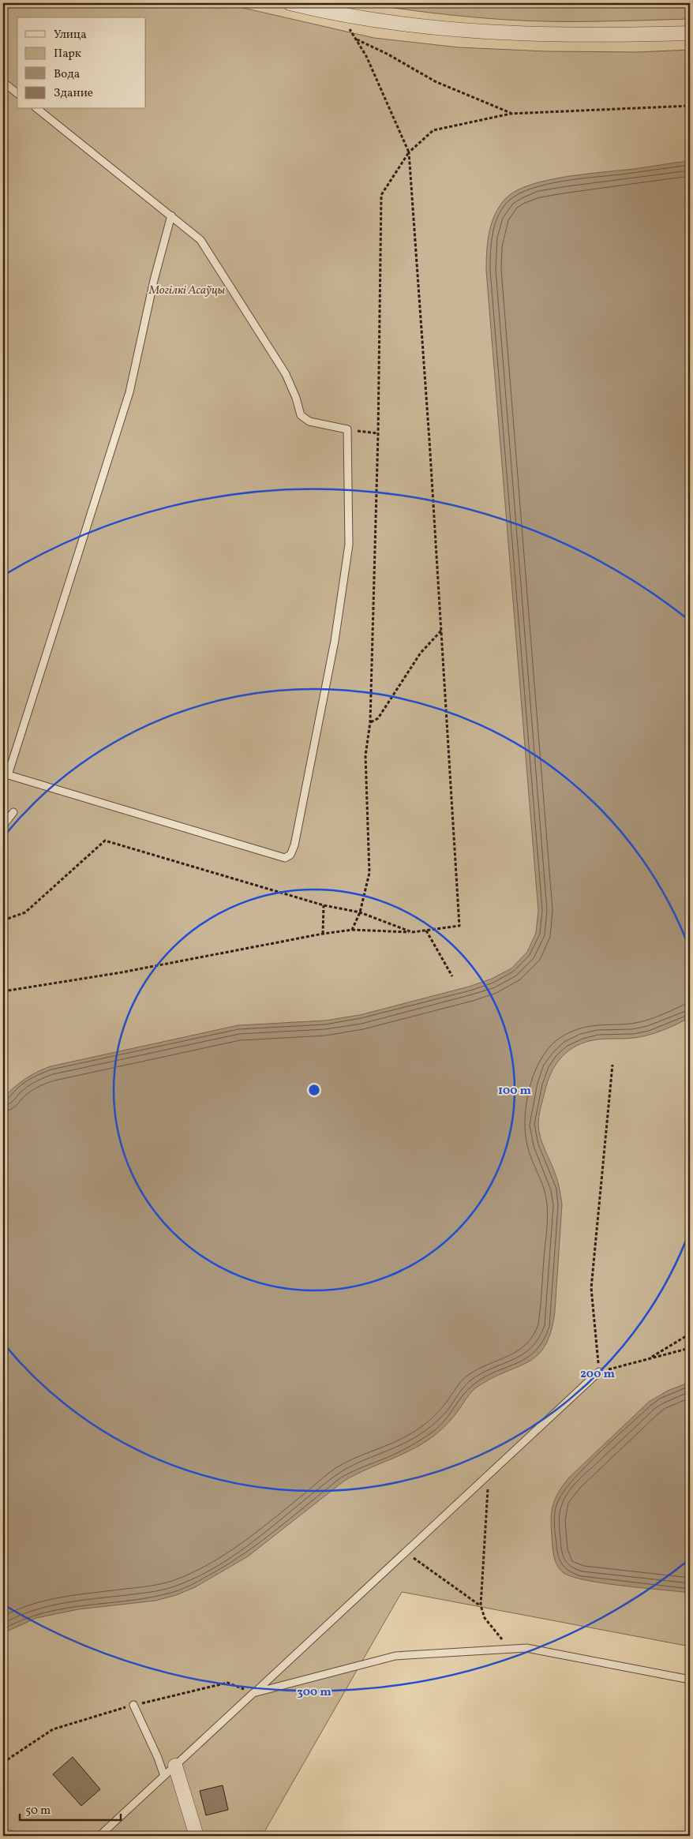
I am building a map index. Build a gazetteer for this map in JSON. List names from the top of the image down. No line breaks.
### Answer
{"parks":["Могілкі Асаўцы"],"legend":["Улица","Парк","Вода","Здание"],"scale_bar":"50 m","rings":["100 m","200 m","300 m"]}
